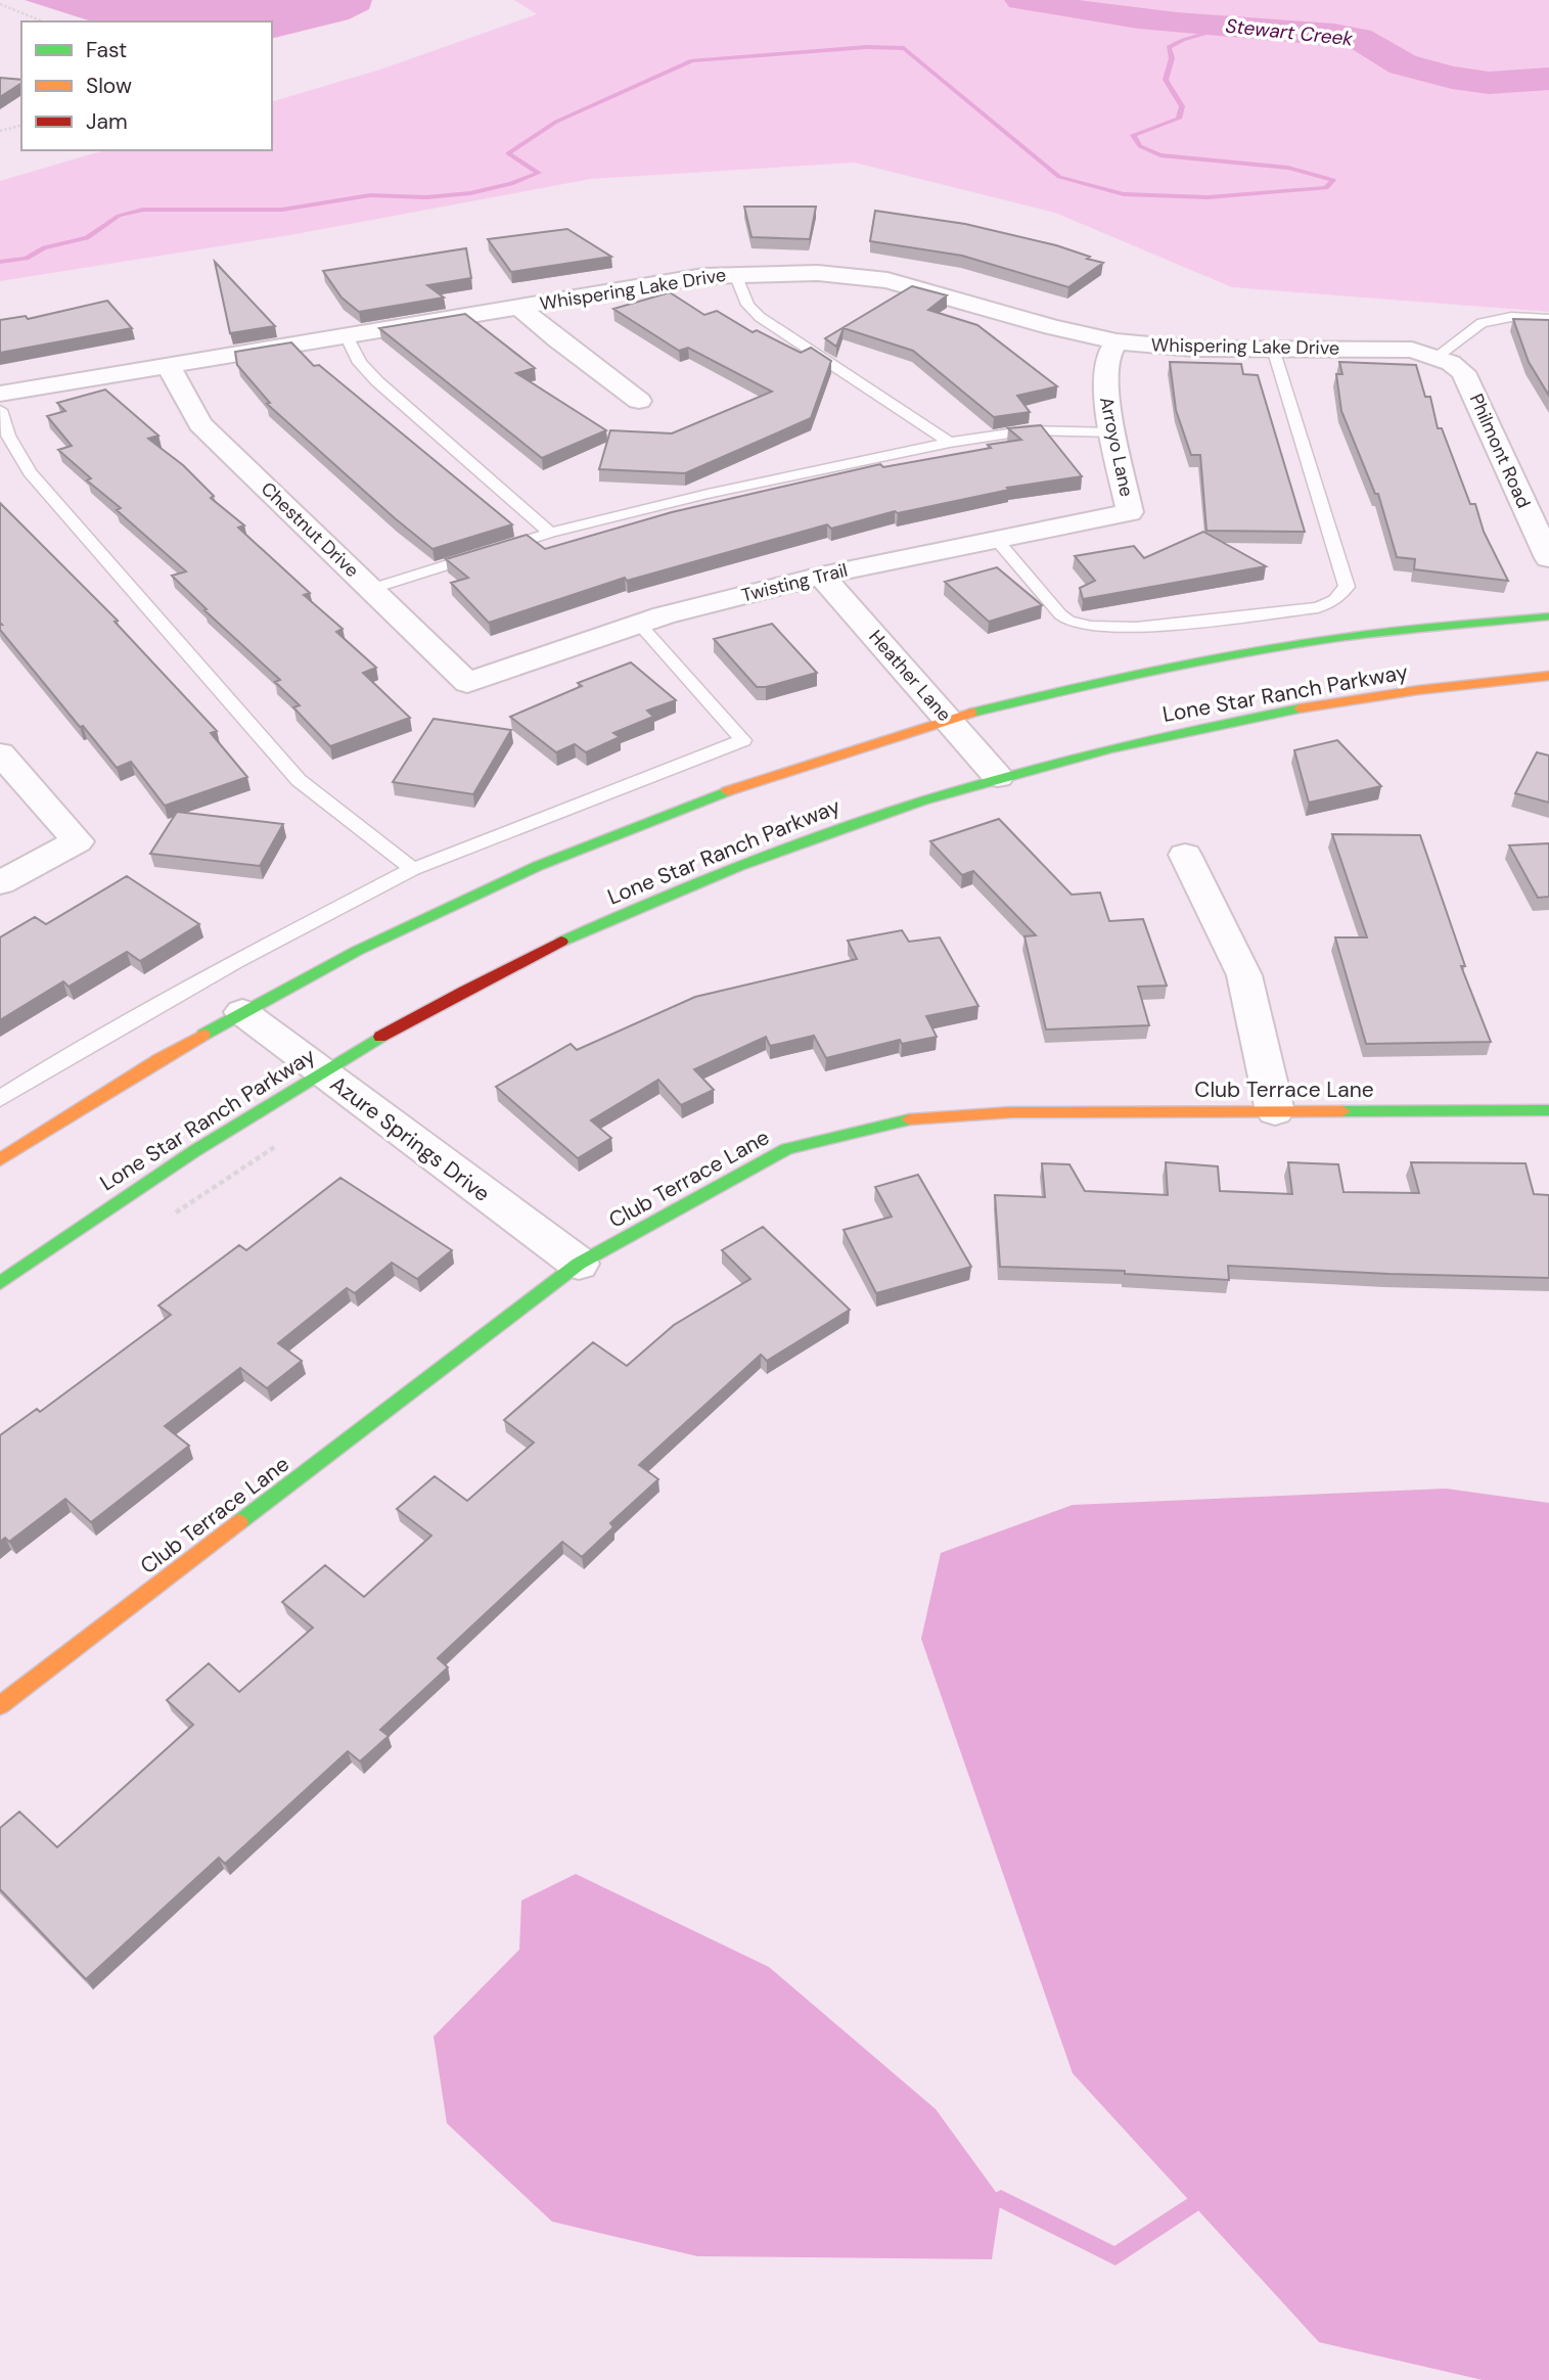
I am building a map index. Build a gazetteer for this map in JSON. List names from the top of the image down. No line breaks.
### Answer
{"streets":{"main road":["Lone Star Ranch Parkway","Club Terrace Lane"],"street":["Whispering Lake Drive","Arroyo Lane","Philmont Road","Chestnut Drive","Twisting Trail","Heather Lane","Azure Springs Drive"]},"crossings":[["Whispering Lake Drive","Arroyo Lane"],["Whispering Lake Drive","Philmont Road"],["Whispering Lake Drive","Chestnut Drive"],["Arroyo Lane","Twisting Trail"],["Chestnut Drive","Twisting Trail"],["Twisting Trail","Heather Lane"],["Heather Lane","Lone Star Ranch Parkway"],["Lone Star Ranch Parkway","Azure Springs Drive"],["Club Terrace Lane","Azure Springs Drive"]],"water":["Stewart Creek"],"legend":["Fast","Slow","Jam"]}
